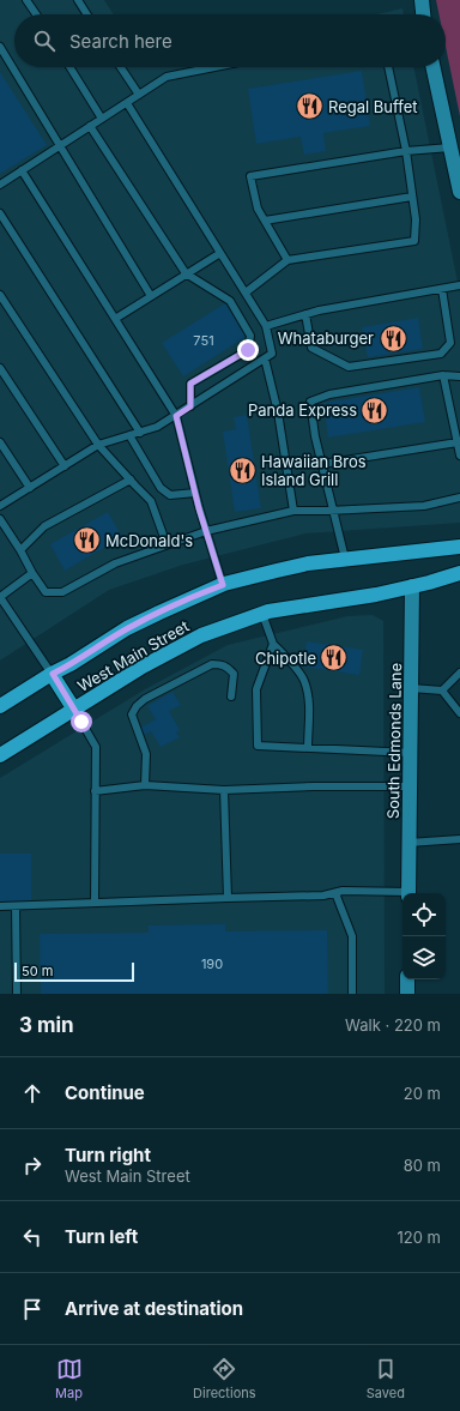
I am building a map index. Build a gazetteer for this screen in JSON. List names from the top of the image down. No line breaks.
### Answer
{"streets":{"main road":["West Main Street"],"street":["South Edmonds Lane"]},"crossings":[["West Main Street","South Edmonds Lane"]],"places":{"restaurant":["Regal Buffet","Whataburger","Panda Express","Hawaiian Bros Island Grill","McDonald's","Chipotle"]},"house_numbers":["751","190"],"scale_bar":"50 m","page":{"search":"Search here","scale":"50 m","heading":["3 min","Walk · 220 m"],"list":[["Continue","20 m"],["Turn right","West Main Street","80 m"],["Turn left","120 m"],"Arrive at destination"],"nav":["Map","Directions","Saved"]}}
